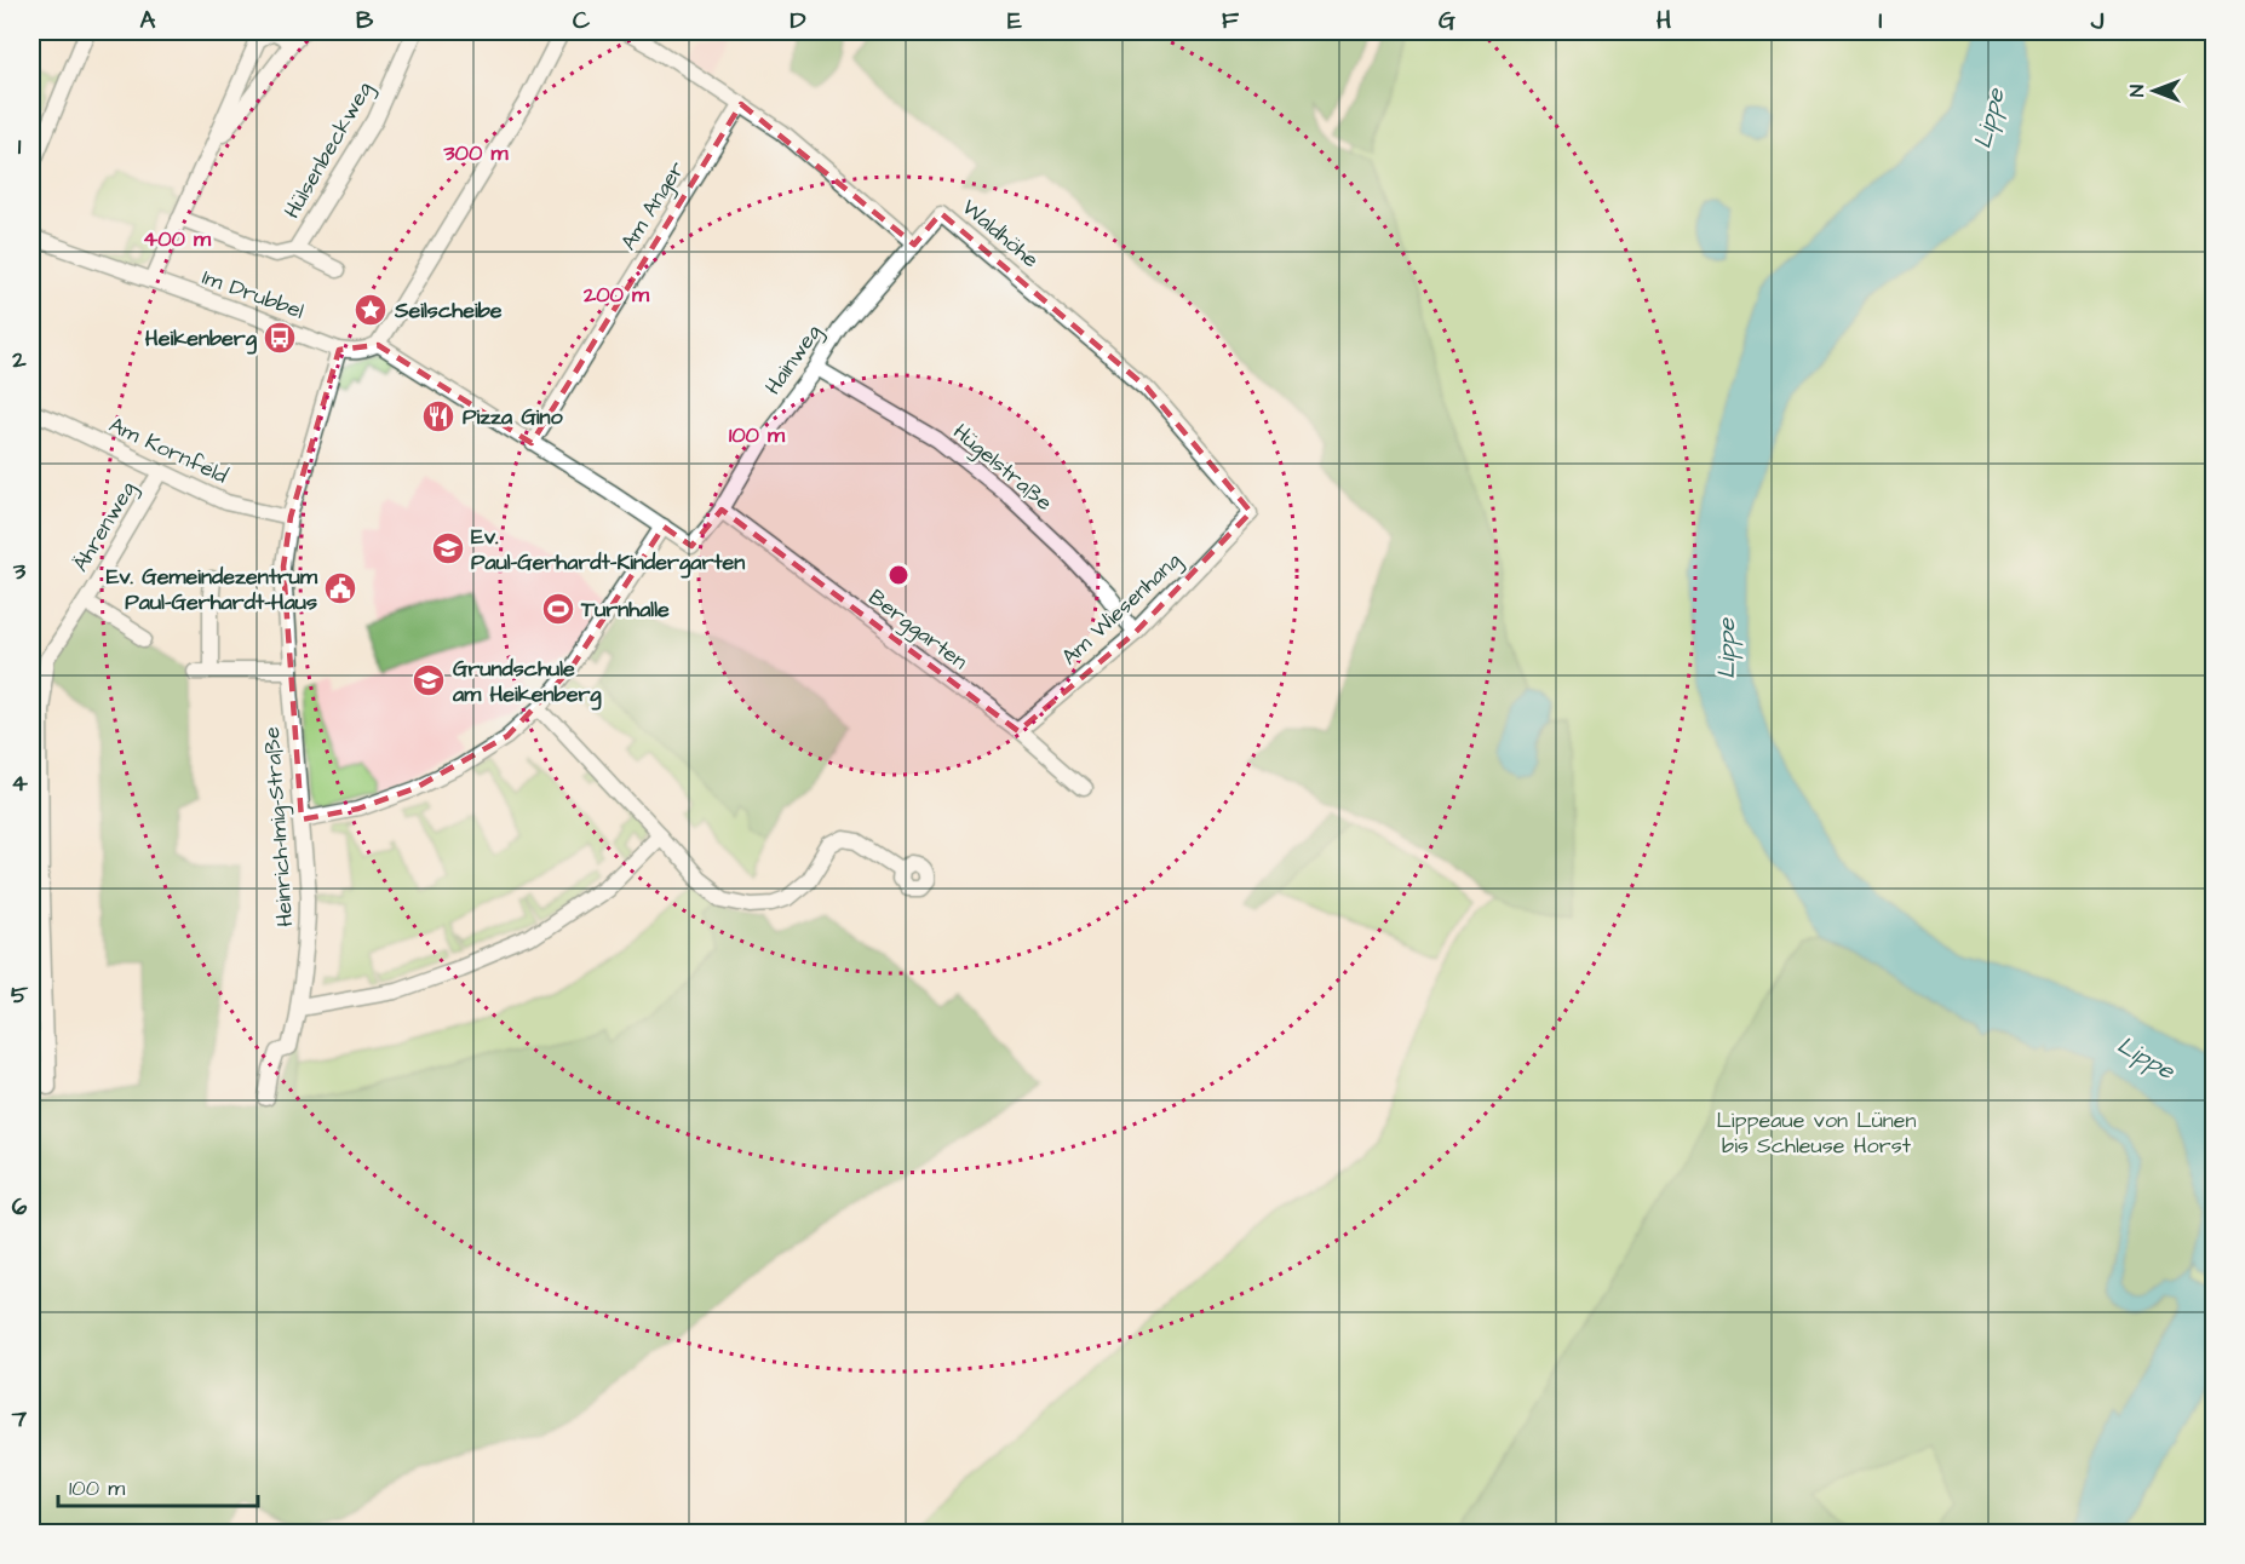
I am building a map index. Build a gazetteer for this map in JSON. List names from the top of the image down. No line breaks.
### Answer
{"streets":{"street":["Hülsenbeckweg","Am Anger","Waldhöhe","Im Drubbel","Hainweg","Am Kornfeld","Hügelstraße","Ährenweg","Am Wiesenhang","Berggarten","Heinrich-Imig-Straße"]},"crossings":[["Waldhöhe","Hainweg"],["Waldhöhe","Am Wiesenhang"],["Im Drubbel","Heinrich-Imig-Straße"],["Hainweg","Hügelstraße"],["Hainweg","Berggarten"],["Am Kornfeld","Ährenweg"],["Am Kornfeld","Heinrich-Imig-Straße"],["Hügelstraße","Am Wiesenhang"],["Am Wiesenhang","Berggarten"]],"water":["Lippe"],"parks":["Lippeaue von Lünen bis Schleuse Horst"],"places":{"place":["Seilscheibe"],"bus stop":["Heikenberg"],"restaurant":["Pizza Gino"],"school or university":["Ev. Paul-Gerhardt-Kindergarten","Grundschule am Heikenberg"],"public building":["Ev. Gemeindezentrum Paul-Gerhardt-Haus"],"sports":["Turnhalle"]},"scale_bar":"100 m","north":"left","grid":{"columns":["A","B","C","D","E","F","G","H","I","J"],"rows":["1","2","3","4","5","6","7"]},"rings":["300 m","400 m","200 m","100 m"]}
